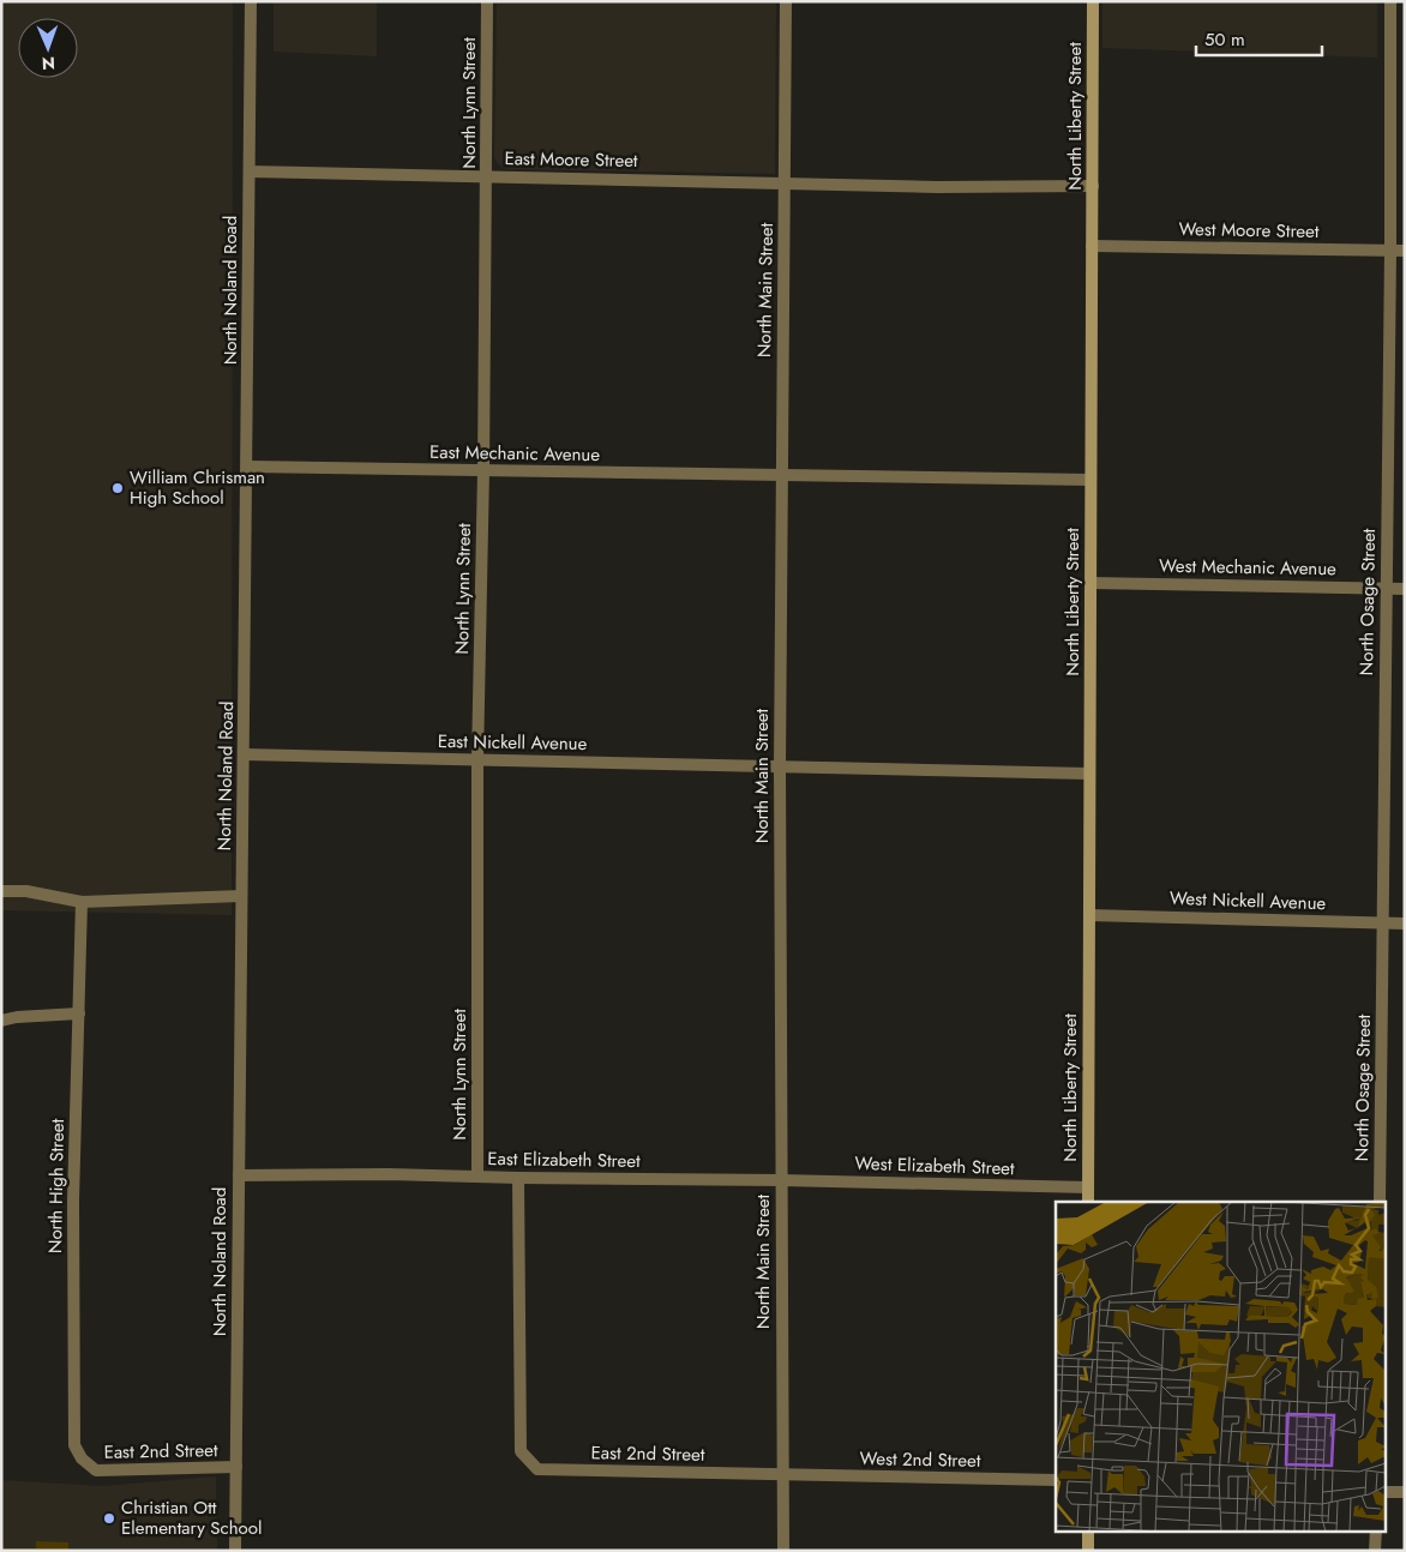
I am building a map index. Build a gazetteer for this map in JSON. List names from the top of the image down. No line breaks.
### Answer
{"streets":{"main road":["North Liberty Street"],"street":["North Lynn Street","East Moore Street","West Moore Street","North Noland Road","North Main Street","East Mechanic Avenue","West Mechanic Avenue","North Osage Street","East Nickell Avenue","West Nickell Avenue","East Elizabeth Street","West Elizabeth Street","North High Street","East 2nd Street","West 2nd Street"]},"crossings":[["North Lynn Street","East Moore Street"],["North Lynn Street","East Mechanic Avenue"],["North Lynn Street","East Nickell Avenue"],["North Lynn Street","East Elizabeth Street"],["North Liberty Street","West Moore Street"],["North Liberty Street","West Mechanic Avenue"],["North Liberty Street","West Nickell Avenue"],["North Liberty Street","West Elizabeth Street"],["East Moore Street","North Noland Road"],["East Moore Street","North Main Street"],["West Moore Street","North Osage Street"],["North Noland Road","East Mechanic Avenue"],["North Noland Road","East Nickell Avenue"],["North Noland Road","East Elizabeth Street"],["North Noland Road","East 2nd Street"],["North Main Street","East Mechanic Avenue"],["North Main Street","East Nickell Avenue"],["North Main Street","East Elizabeth Street"],["North Main Street","West Elizabeth Street"],["North Main Street","East 2nd Street"],["North Main Street","West 2nd Street"],["West Mechanic Avenue","North Osage Street"],["North Osage Street","West Nickell Avenue"],["East Elizabeth Street","West Elizabeth Street"],["East Elizabeth Street","East 2nd Street"],["North High Street","East 2nd Street"],["East 2nd Street","West 2nd Street"]],"places":["William Chrisman High School","Christian Ott Elementary School"],"scale_bar":"50 m","north":"bottom"}
